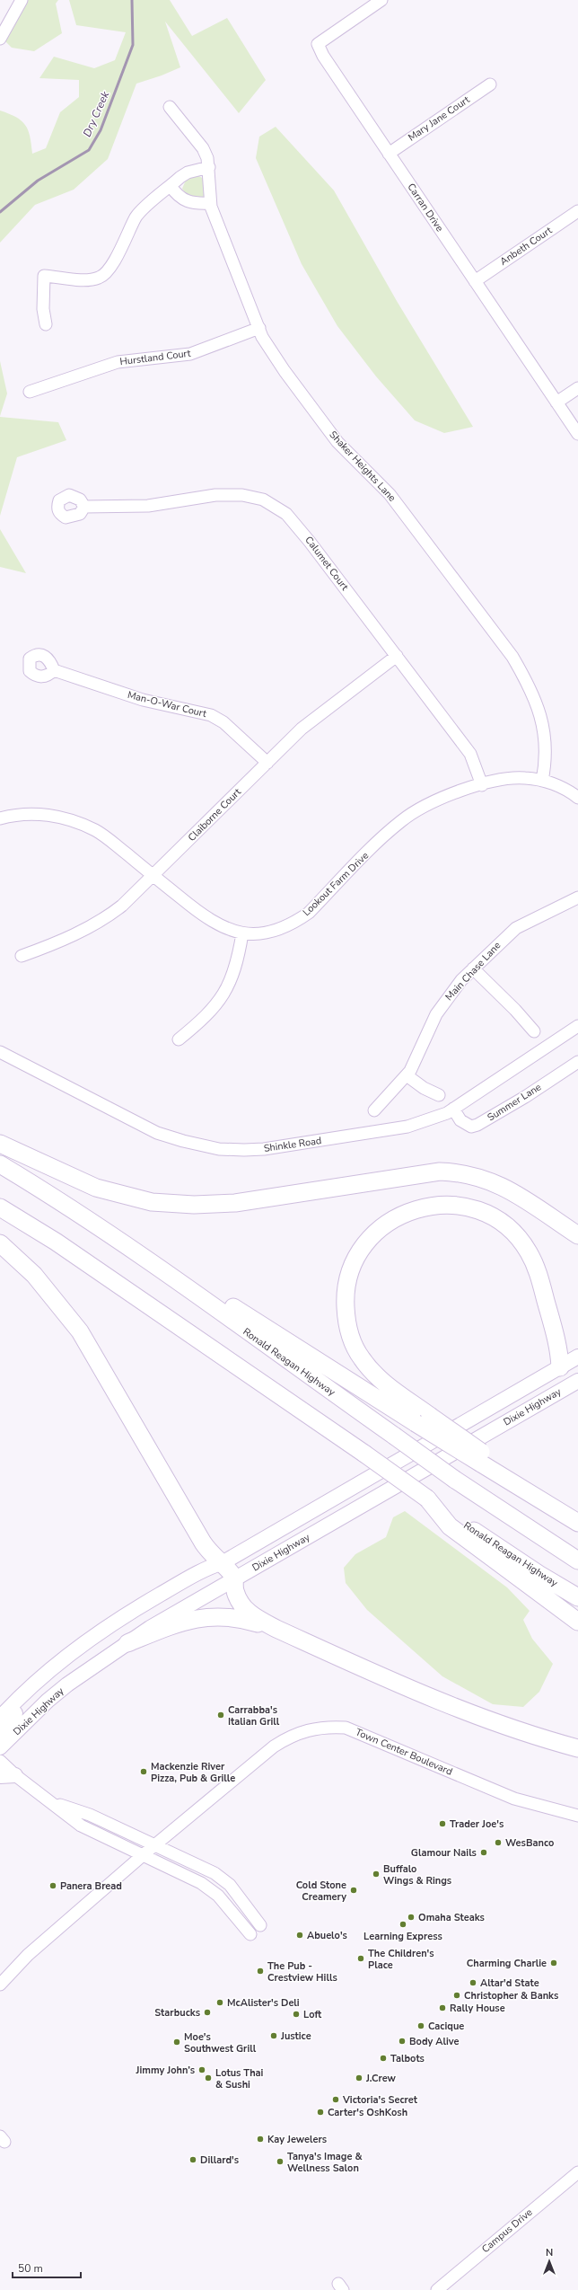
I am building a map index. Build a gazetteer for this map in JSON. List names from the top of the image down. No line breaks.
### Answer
{"streets":{"highway":["Ronald Reagan Highway"],"main road":["Dixie Highway"],"street":["Mary Jane Court","Carran Drive","Anbeth Court","Hurstland Court","Shaker Heights Lane","Calumet Court","Man-O-War Court","Claiborne Court","Lookout Farm Drive","Main Chase Lane","Summer Lane","Shinkle Road","Town Center Boulevard","Campus Drive"]},"crossings":[["Mary Jane Court","Carran Drive"],["Carran Drive","Anbeth Court"],["Hurstland Court","Shaker Heights Lane"],["Shaker Heights Lane","Lookout Farm Drive"],["Calumet Court","Claiborne Court"],["Calumet Court","Lookout Farm Drive"],["Man-O-War Court","Claiborne Court"],["Claiborne Court","Lookout Farm Drive"],["Summer Lane","Shinkle Road"]],"water":["Dry Creek"],"places":["Carrabba's Italian Grill","Mackenzie River Pizza, Pub & Grille","Trader Joe's","WesBanco","Glamour Nails","Buffalo Wings & Rings","Panera Bread","Cold Stone Creamery","Omaha Steaks","Learning Express","Abuelo's","The Children's Place","Charming Charlie","The Pub - Crestview Hills","Altar'd State","Christopher & Banks","McAlister's Deli","Rally House","Starbucks","Loft","Cacique","Justice","Body Alive","Moe's Southwest Grill","Talbots","Jimmy John’s","Lotus Thai & Sushi","J.Crew","Victoria's Secret","Carter's OshKosh","Kay Jewelers","Dillard's","Tanya's Image & Wellness Salon"],"scale_bar":"50 m","north":"top"}
